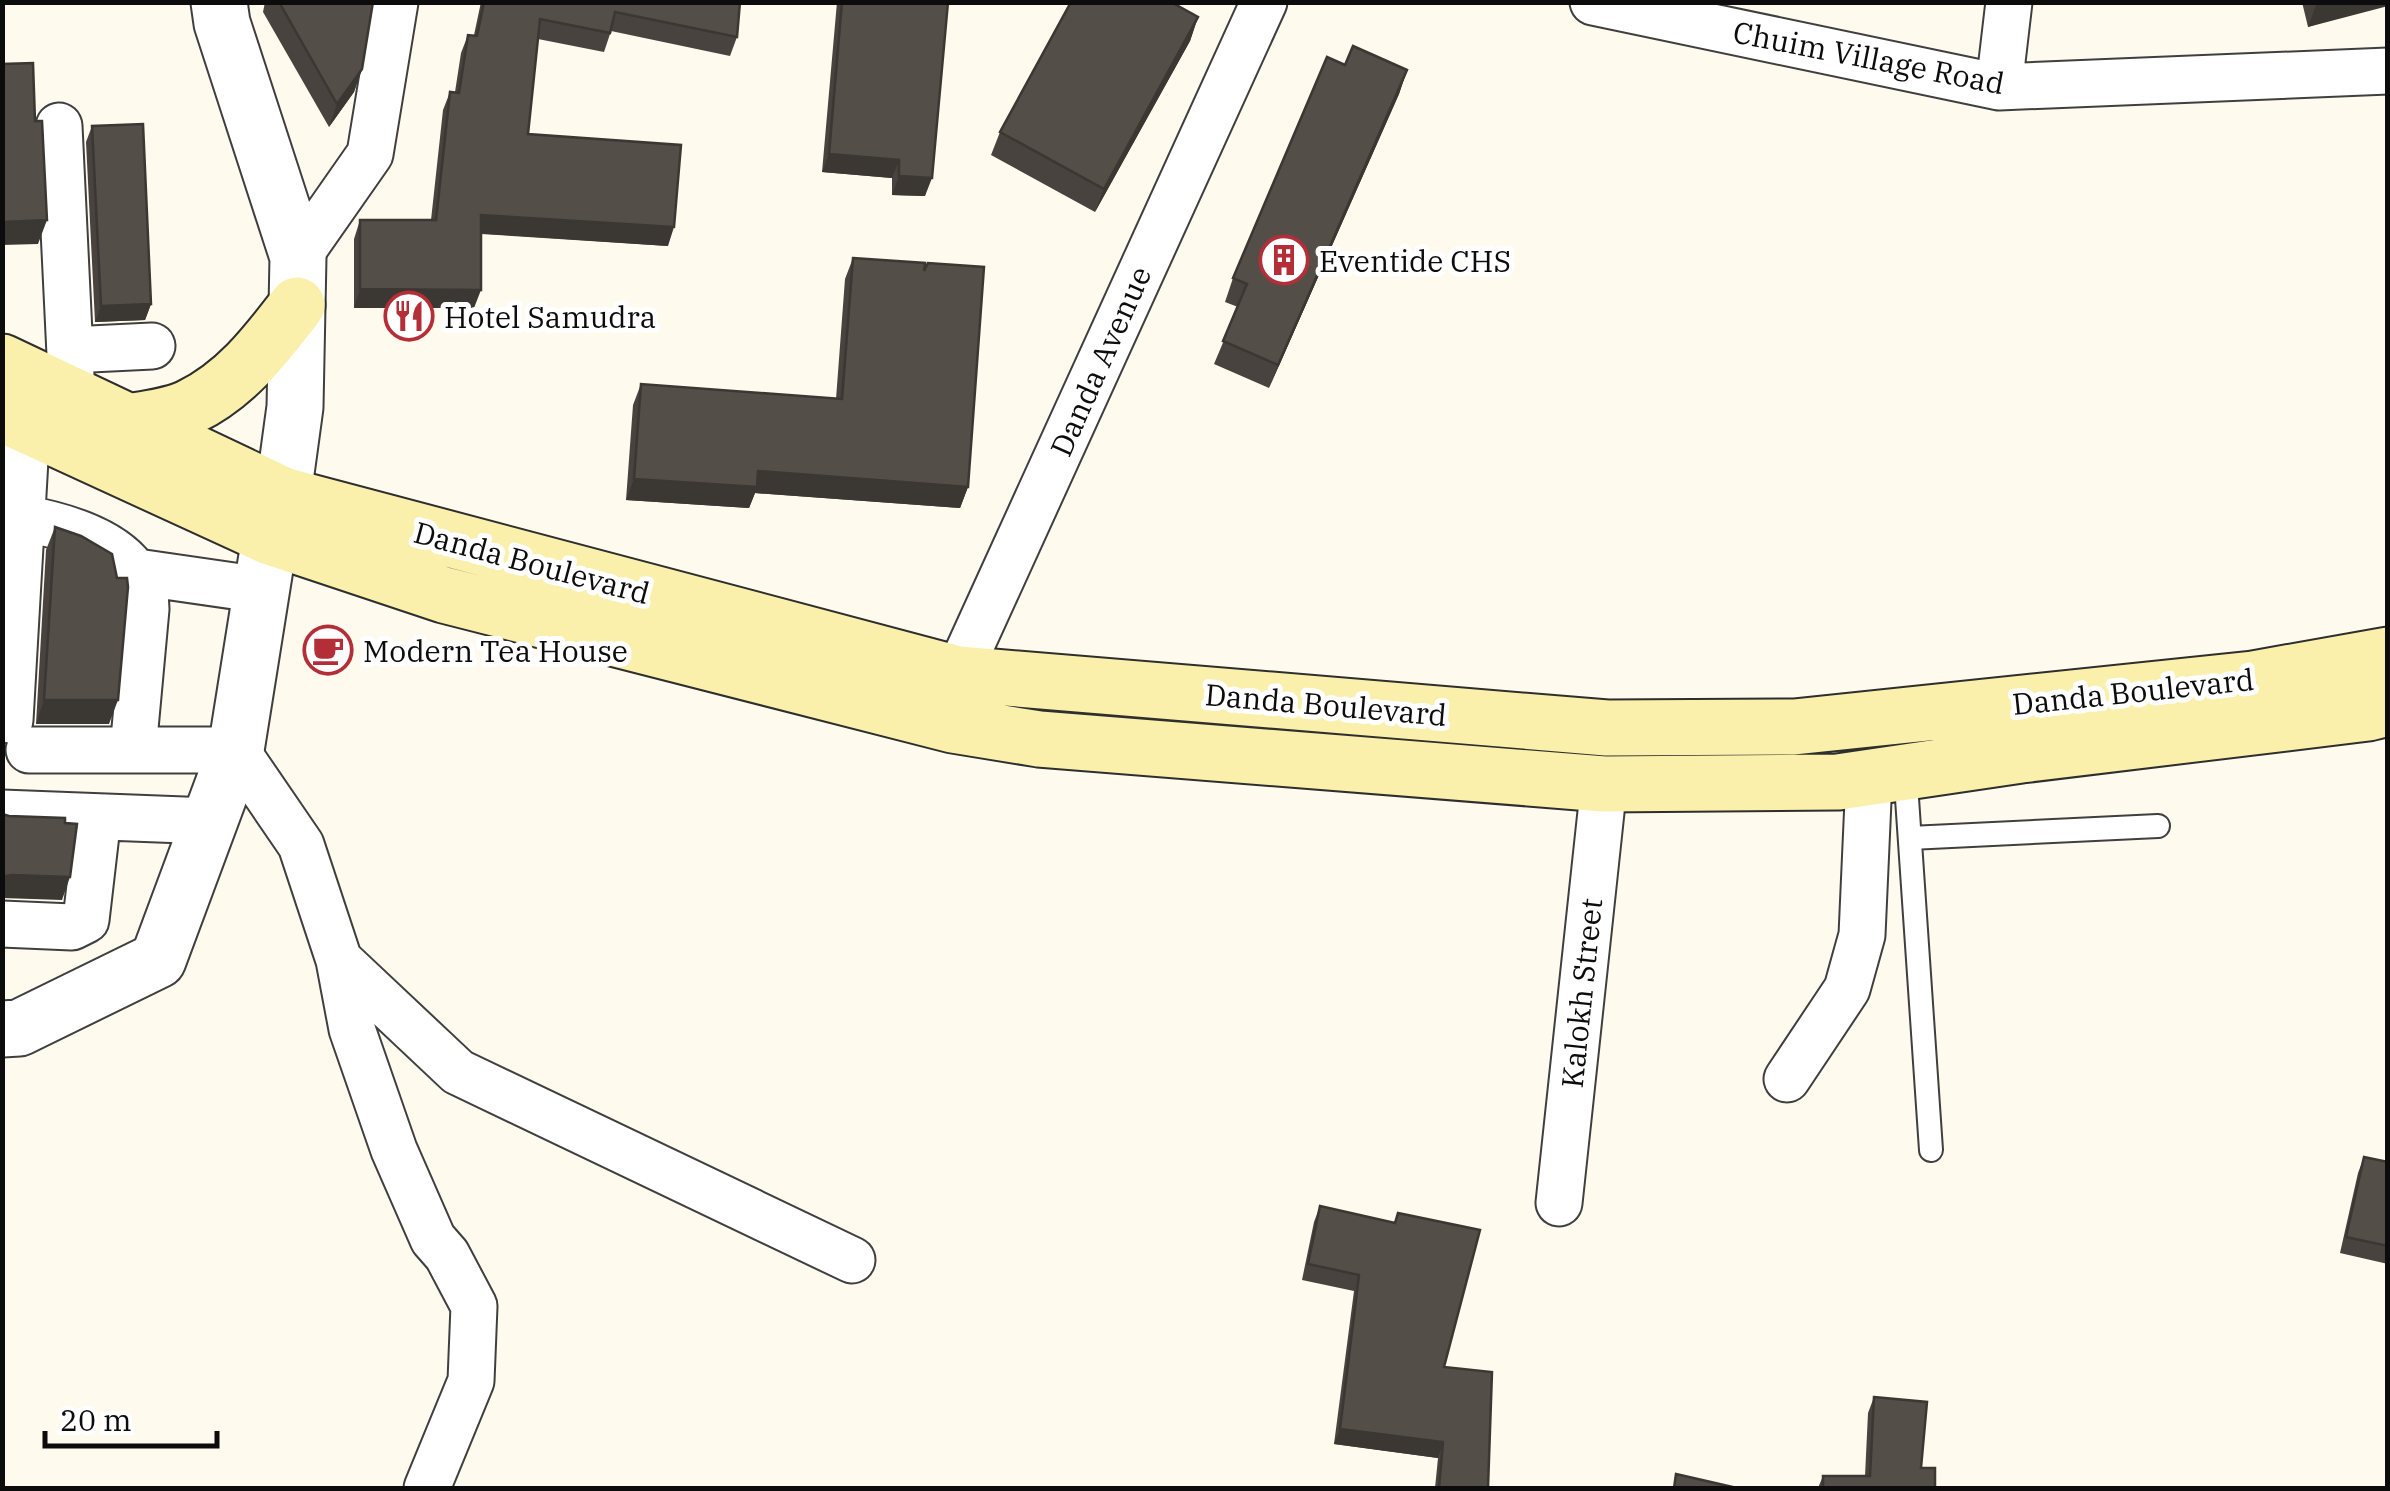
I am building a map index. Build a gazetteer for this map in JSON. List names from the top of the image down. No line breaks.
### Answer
{"streets":{"main road":["Danda Boulevard"],"street":["Chuim Village Road","Danda Avenue","Kalokh Street"]},"crossings":[["Danda Avenue","Danda Boulevard"]],"places":{"building":["Eventide CHS"],"restaurant":["Hotel Samudra"],"cafe":["Modern Tea House"]},"scale_bar":"20 m"}
